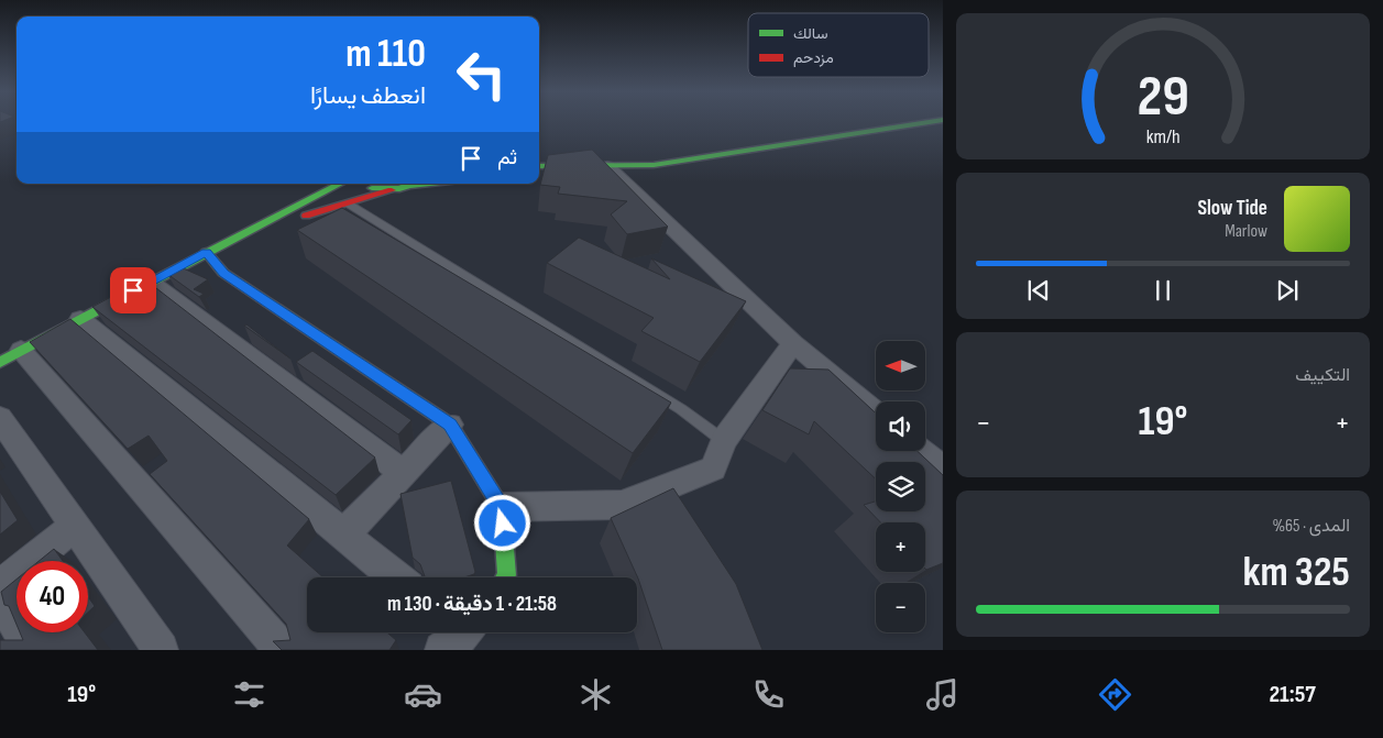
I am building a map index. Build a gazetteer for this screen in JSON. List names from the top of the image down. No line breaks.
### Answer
{"legend":["سالك","مزدحم"],"north":"left","page":{"turn":["110 m","انعطف يسارًا"],"then":"ثم","song":["Slow Tide","Marlow"],"tile":["التكييف",["المدى · 65%","325 km"]],"map_buttons":["+","−"],"heat":["−","19°","+"],"limit":"40","trip":"21:58 · 1 دقيقة · 130 m","tabs":["21:57","19°"],"gauge":["29","km/h"]}}
